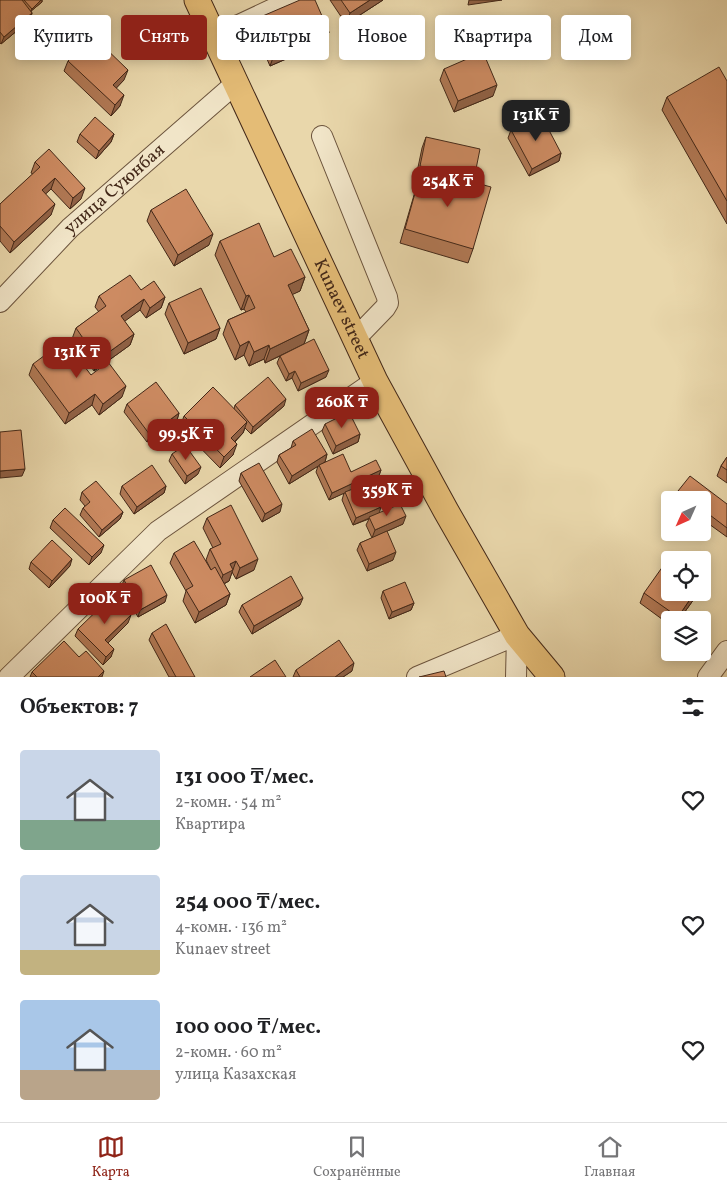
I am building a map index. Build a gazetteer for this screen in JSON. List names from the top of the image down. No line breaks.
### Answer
{"streets":{"main road":["Kunaev street"],"street":["улица Суюнбая"]},"crossings":[["улица Суюнбая","Kunaev street"]],"north":"bottom left","page":{"chip":["Купить","Снять","Фильтры","Новое","Квартира","Дом"],"price":["131K ₸","254K ₸","131K ₸","260K ₸","99.5K ₸","359K ₸","100K ₸"],"heading":"Объектов: 7","list":[{"name":"131 000 ₸/мес.","note":"2-комн. · 54 m² · Квартира"},{"name":"254 000 ₸/мес.","note":"4-комн. · 136 m² · Kunaev street"},{"name":"100 000 ₸/мес.","note":"2-комн. · 60 m² · улица Казахская"}],"tabs":["Карта","Сохранённые","Главная"]}}
